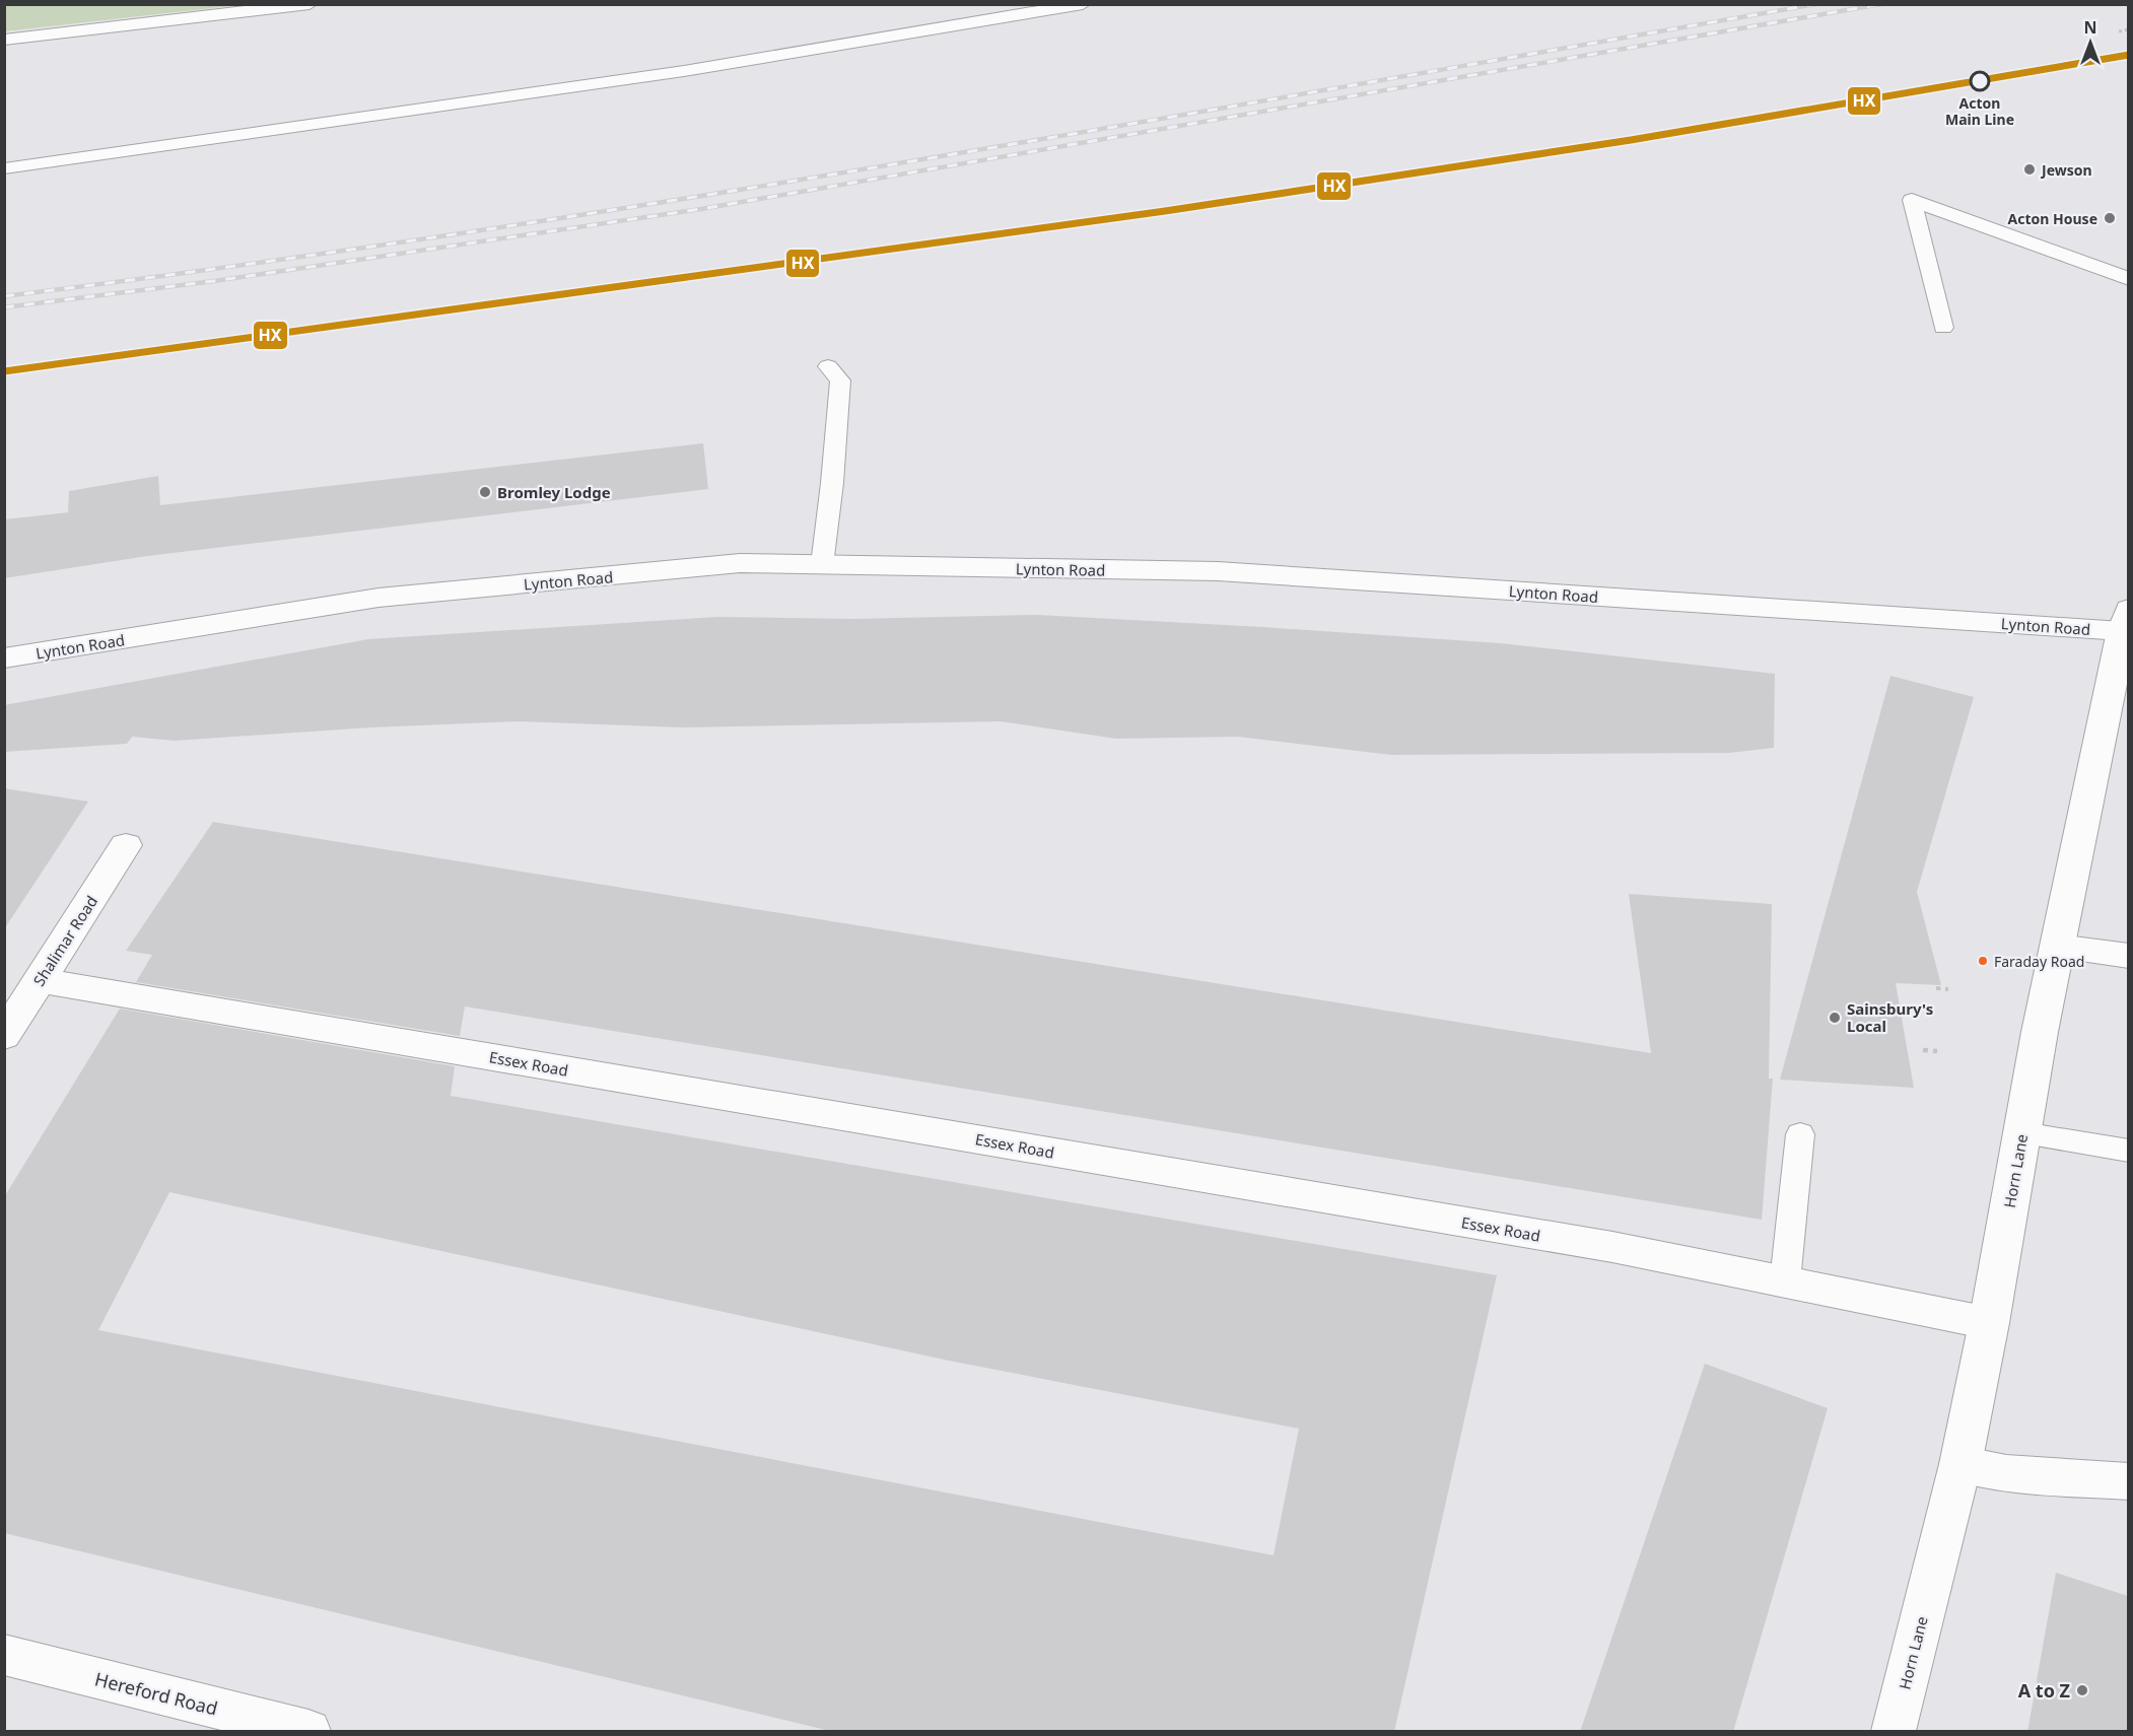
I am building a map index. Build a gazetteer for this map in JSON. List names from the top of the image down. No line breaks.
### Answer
{"streets":{"street":["Lynton Road","Shalimar Road","Essex Road","Horn Lane","Hereford Road"]},"crossings":[["Lynton Road","Horn Lane"],["Shalimar Road","Essex Road"],["Essex Road","Horn Lane"]],"places":["Acton Main Line","Jewson","Acton House","Bromley Lodge","Faraday Road","Sainsbury's Local","A to Z"],"lines":["transit line HX"],"north":"top"}
